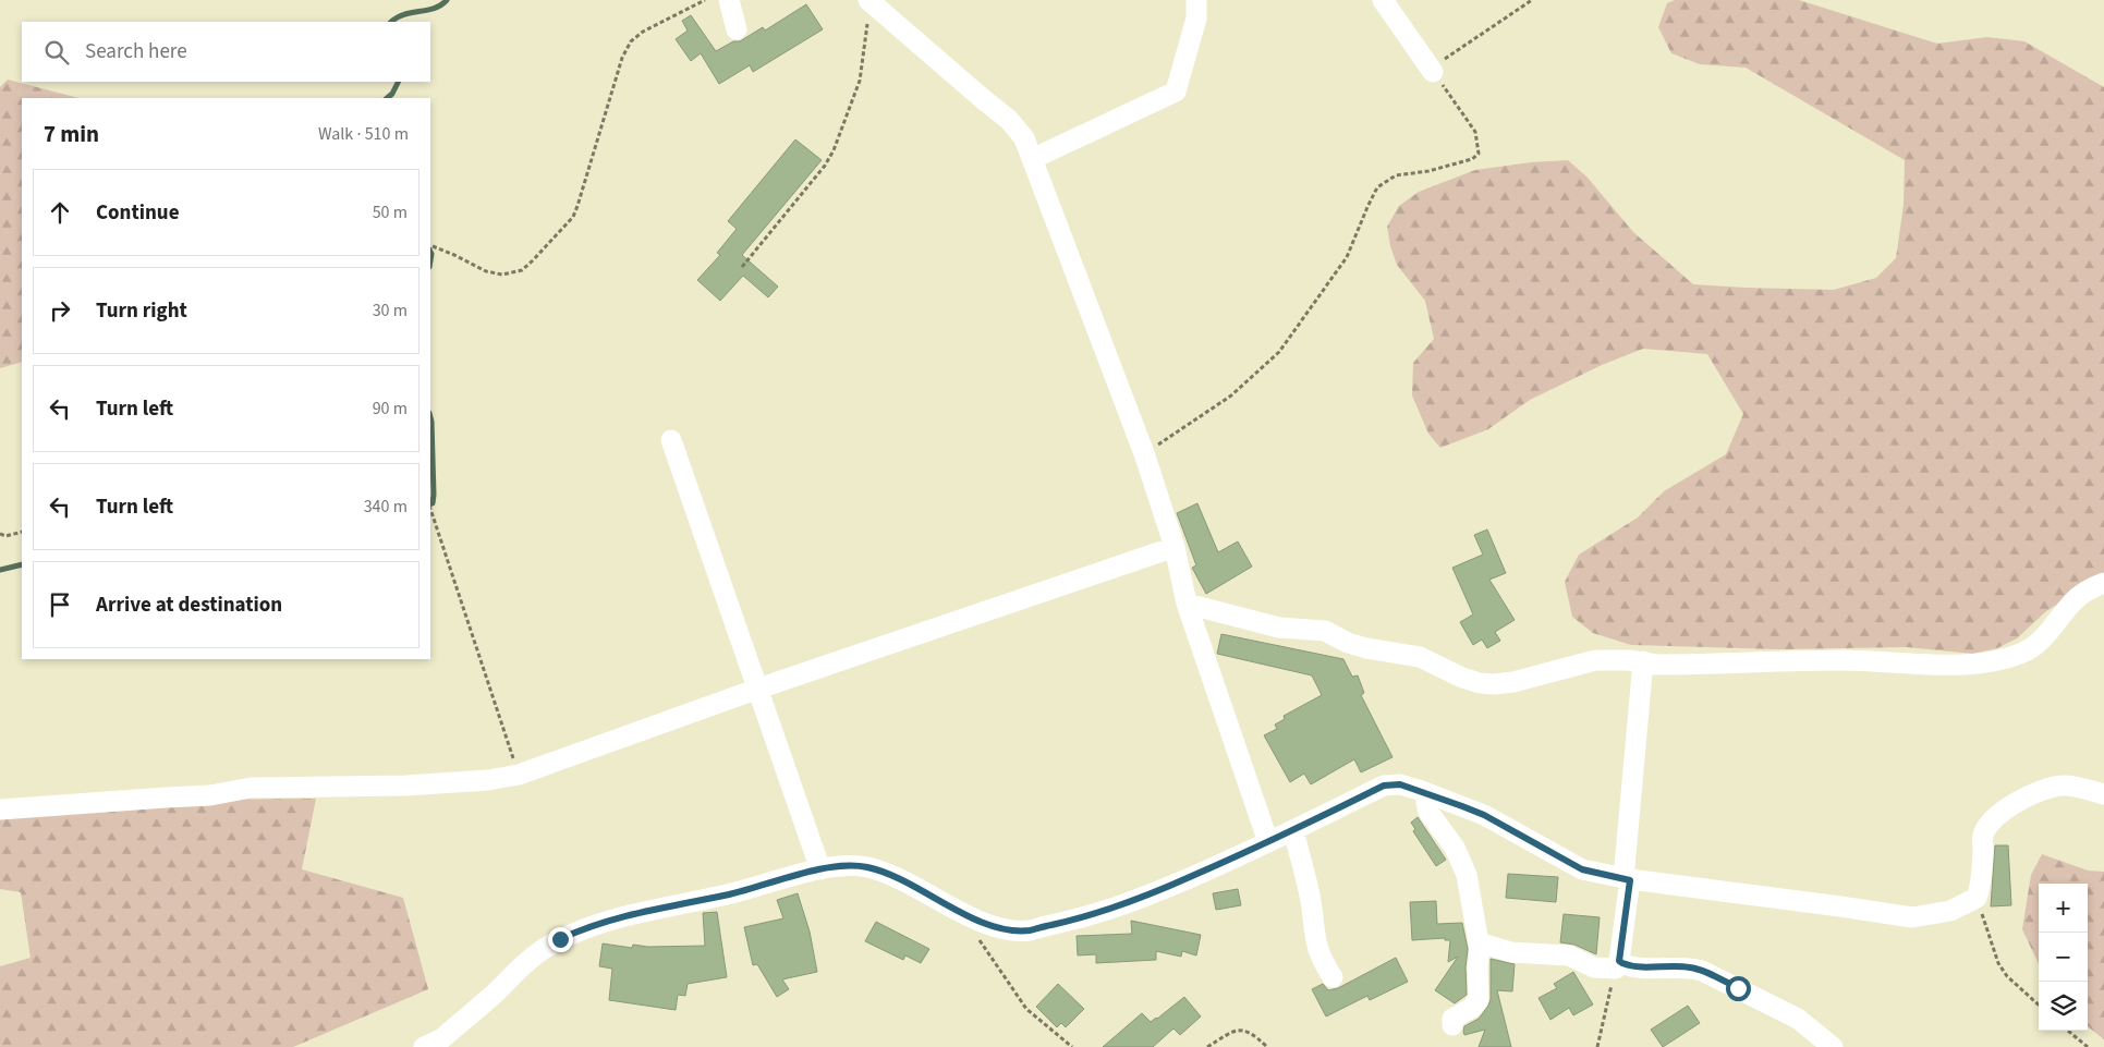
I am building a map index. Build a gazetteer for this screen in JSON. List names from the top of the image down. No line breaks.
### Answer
{"page":{"search":"Search here","heading":["7 min","Walk · 510 m"],"list":[["Continue","50 m"],["Turn right","30 m"],["Turn left","90 m"],["Turn left","340 m"],"Arrive at destination"],"map_buttons":["+","−"]}}
